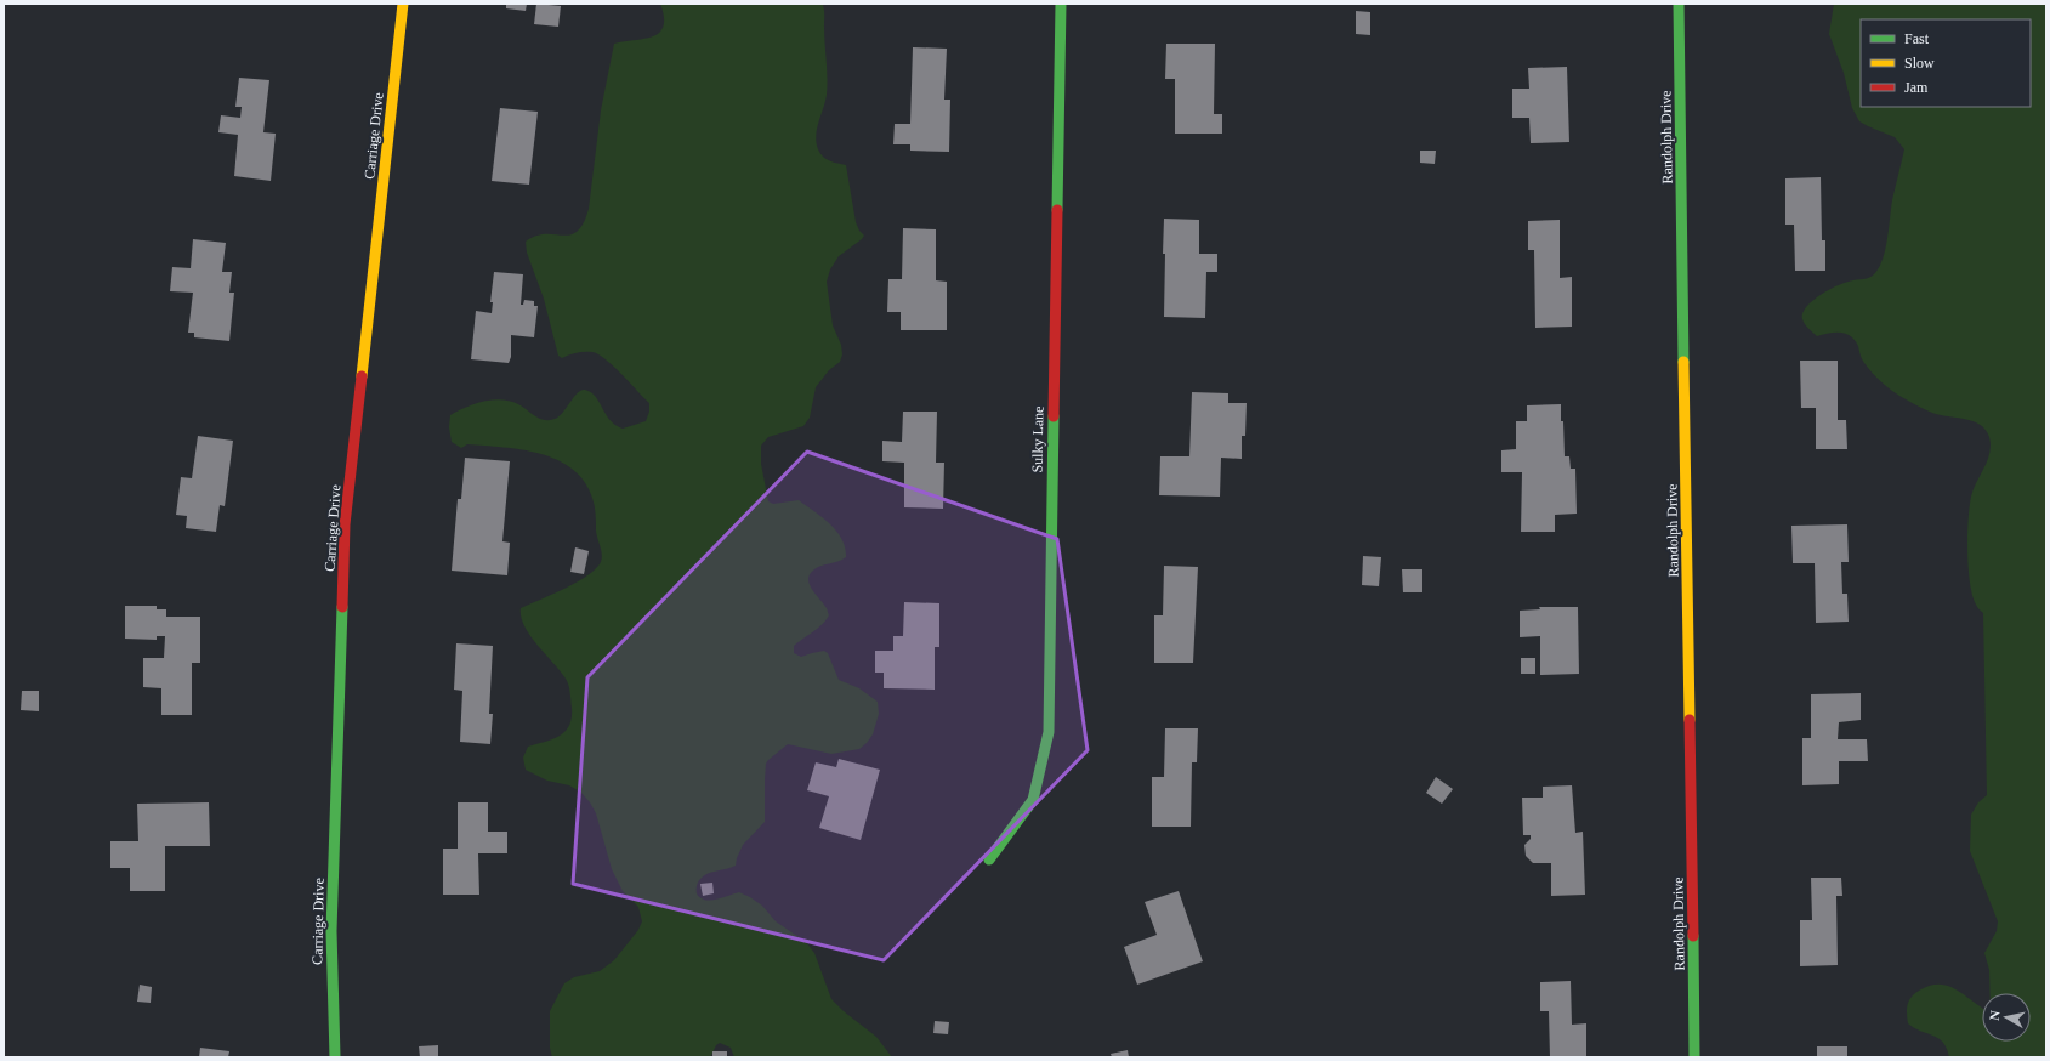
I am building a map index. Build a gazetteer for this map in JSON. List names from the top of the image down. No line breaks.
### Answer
{"streets":{"street":["Carriage Drive","Randolph Drive","Sulky Lane"]},"legend":["Fast","Slow","Jam"],"north":"left"}
